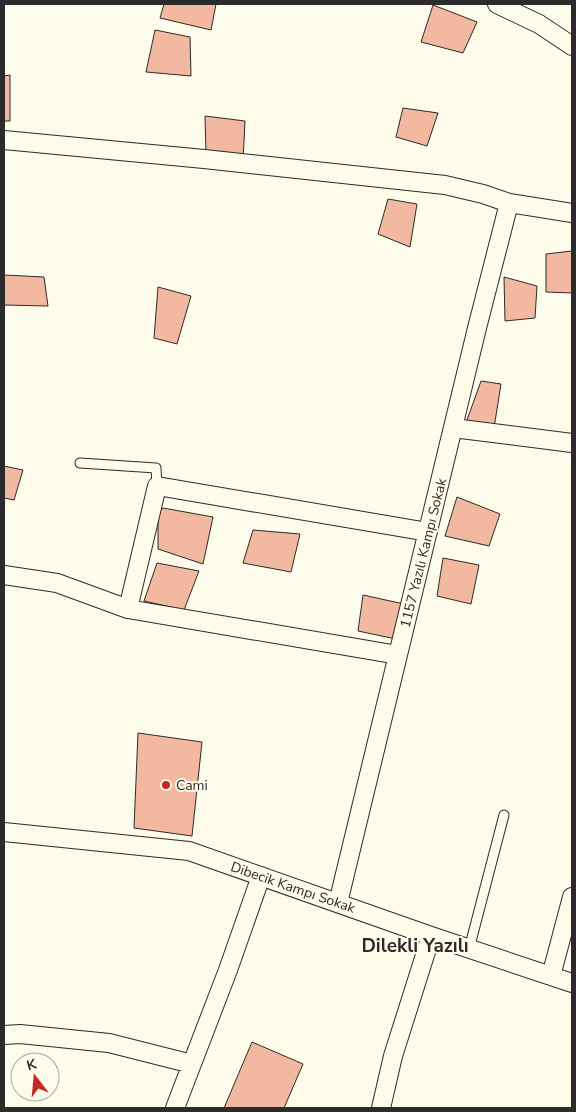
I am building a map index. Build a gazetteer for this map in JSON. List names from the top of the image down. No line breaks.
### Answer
{"streets":{"street":["1157 Yazılı Kampı Sokak","Dibecik Kampı Sokak"]},"crossings":[["1157 Yazılı Kampı Sokak","Dibecik Kampı Sokak"]],"districts":["Dilekli Yazılı"],"places":["Cami"],"north":"top"}
